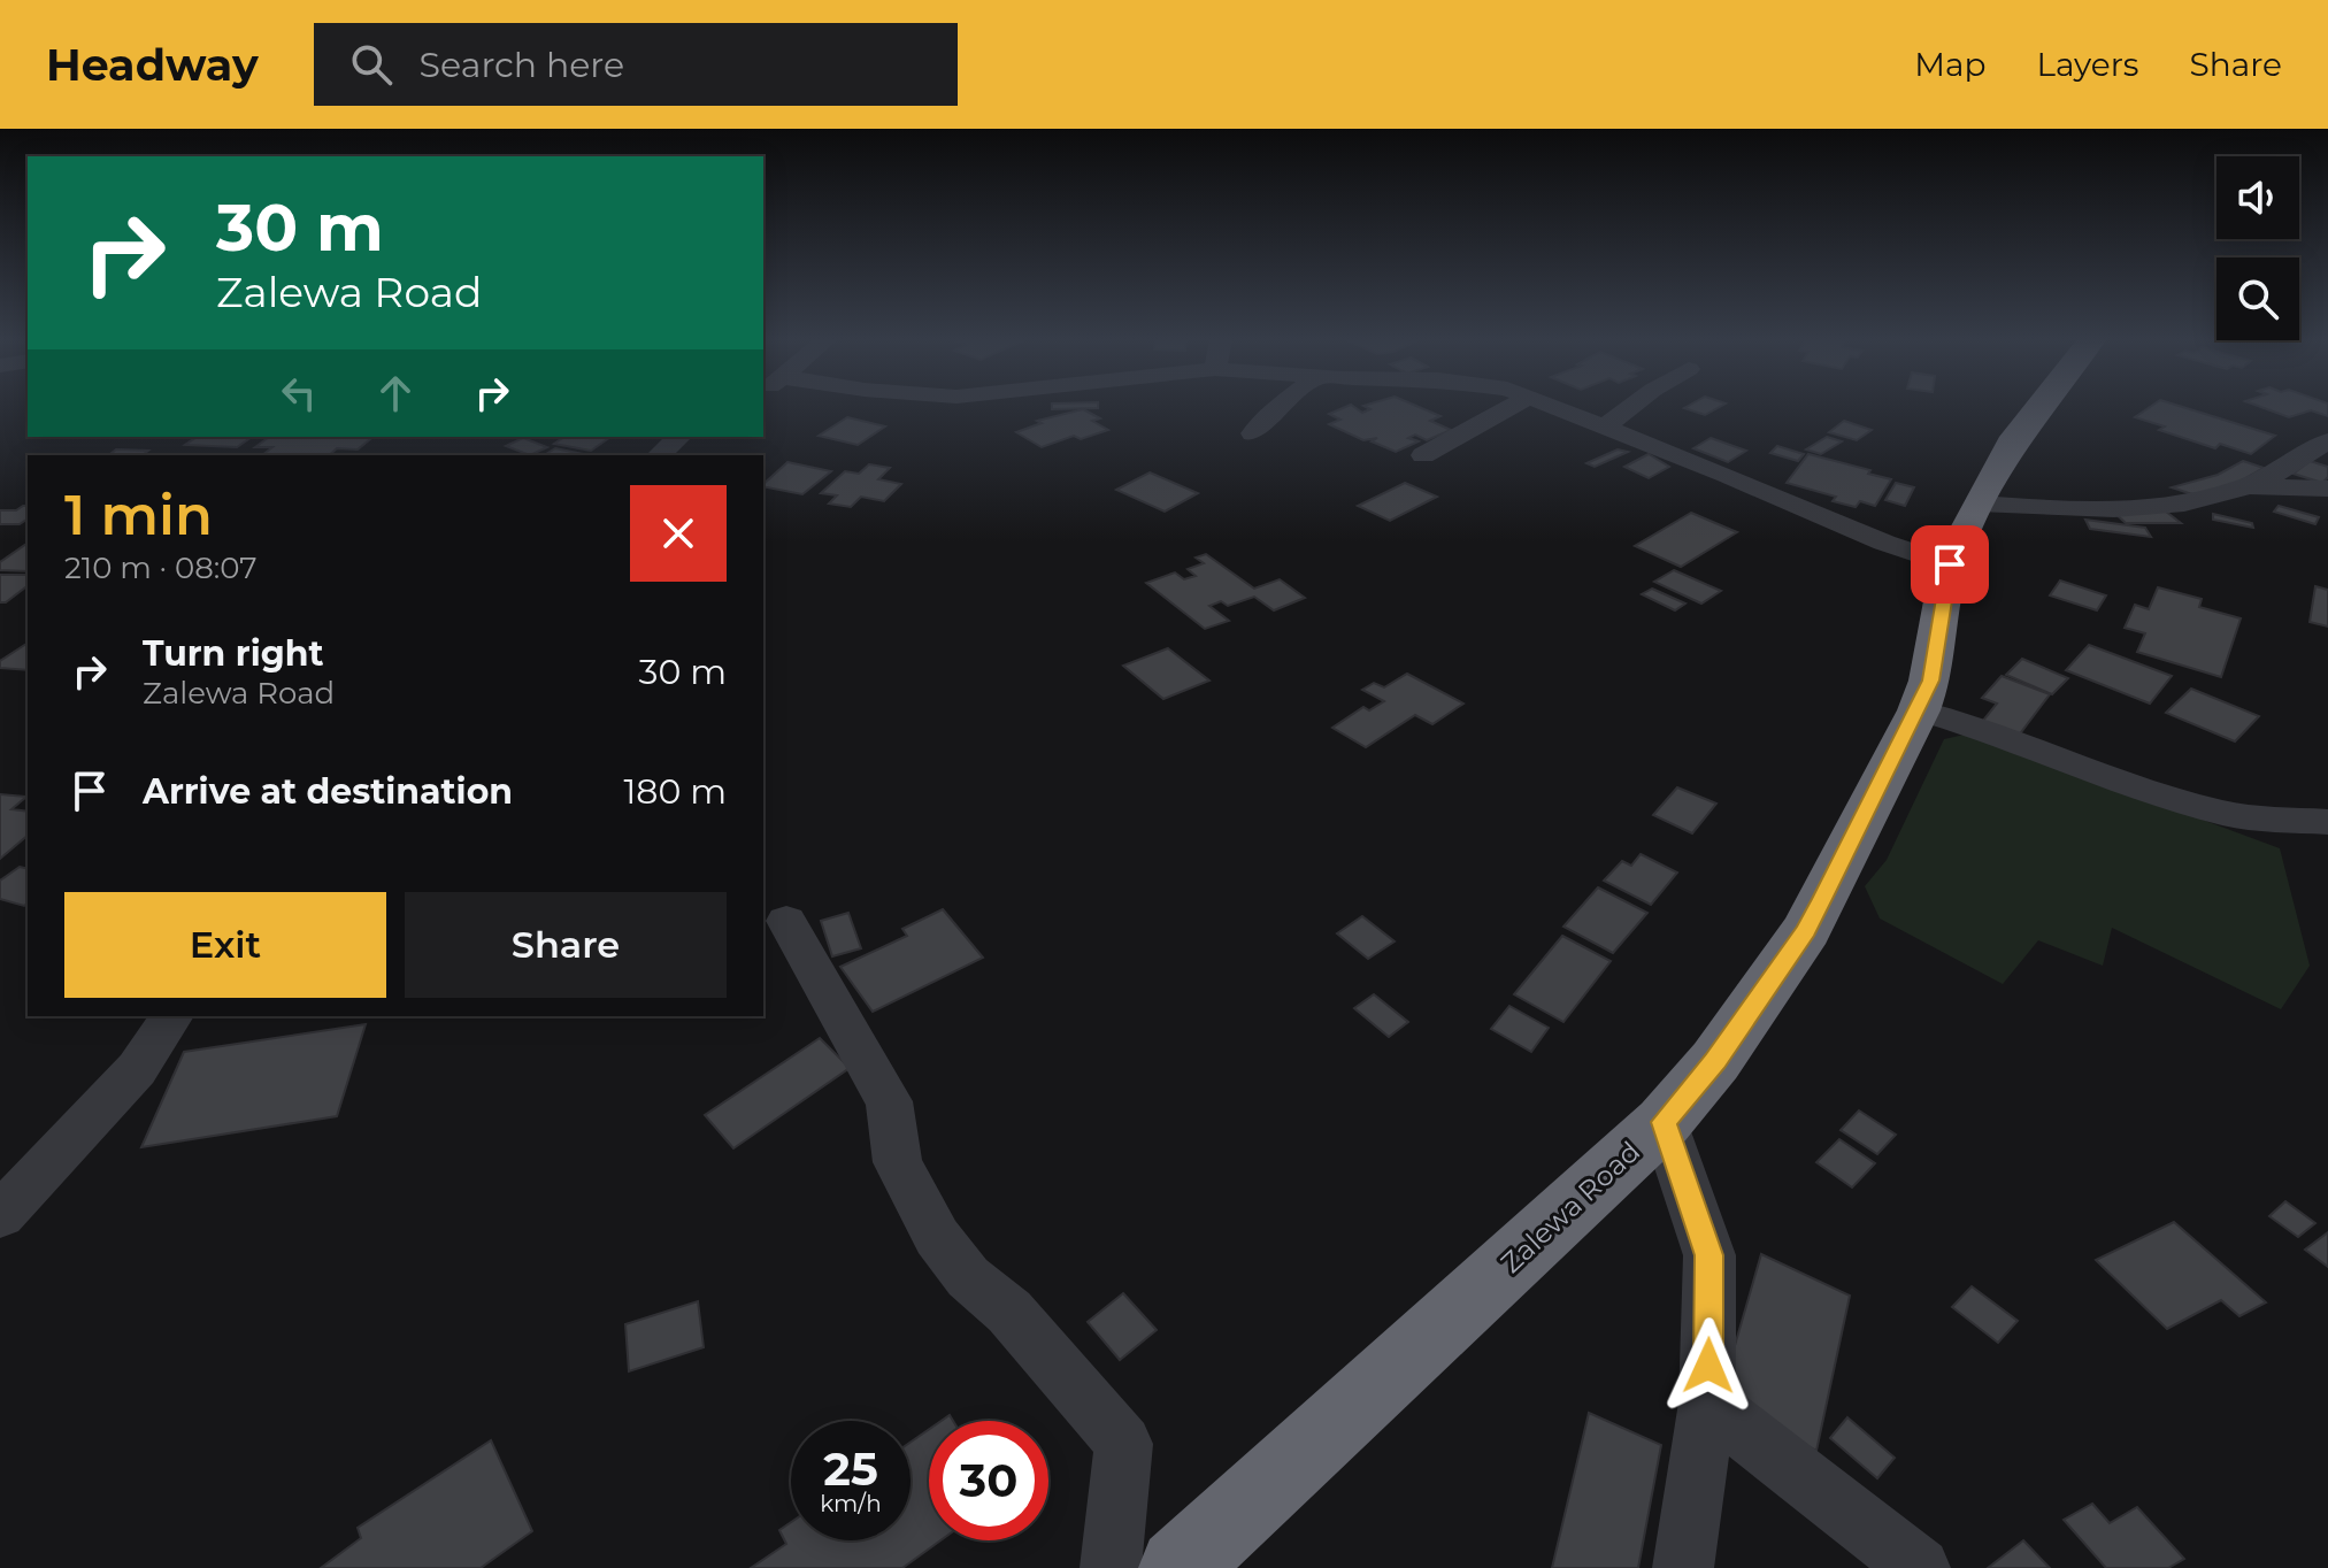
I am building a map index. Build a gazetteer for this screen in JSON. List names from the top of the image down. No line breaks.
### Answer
{"streets":{"highway":["Zalewa Road"]},"page":{"header":"Headway","search":"Search here","nav":["Map","Layers","Share"],"turn":["30 m","Zalewa Road"],"heading":["1 min","210 m · 08:07"],"list":[{"name":"Turn right","note":"Zalewa Road","value":"30 m"},{"name":"Arrive at destination","value":"180 m"}],"buttons":["Exit","Share"],"speed":"25 km/h","limit":"30"}}
